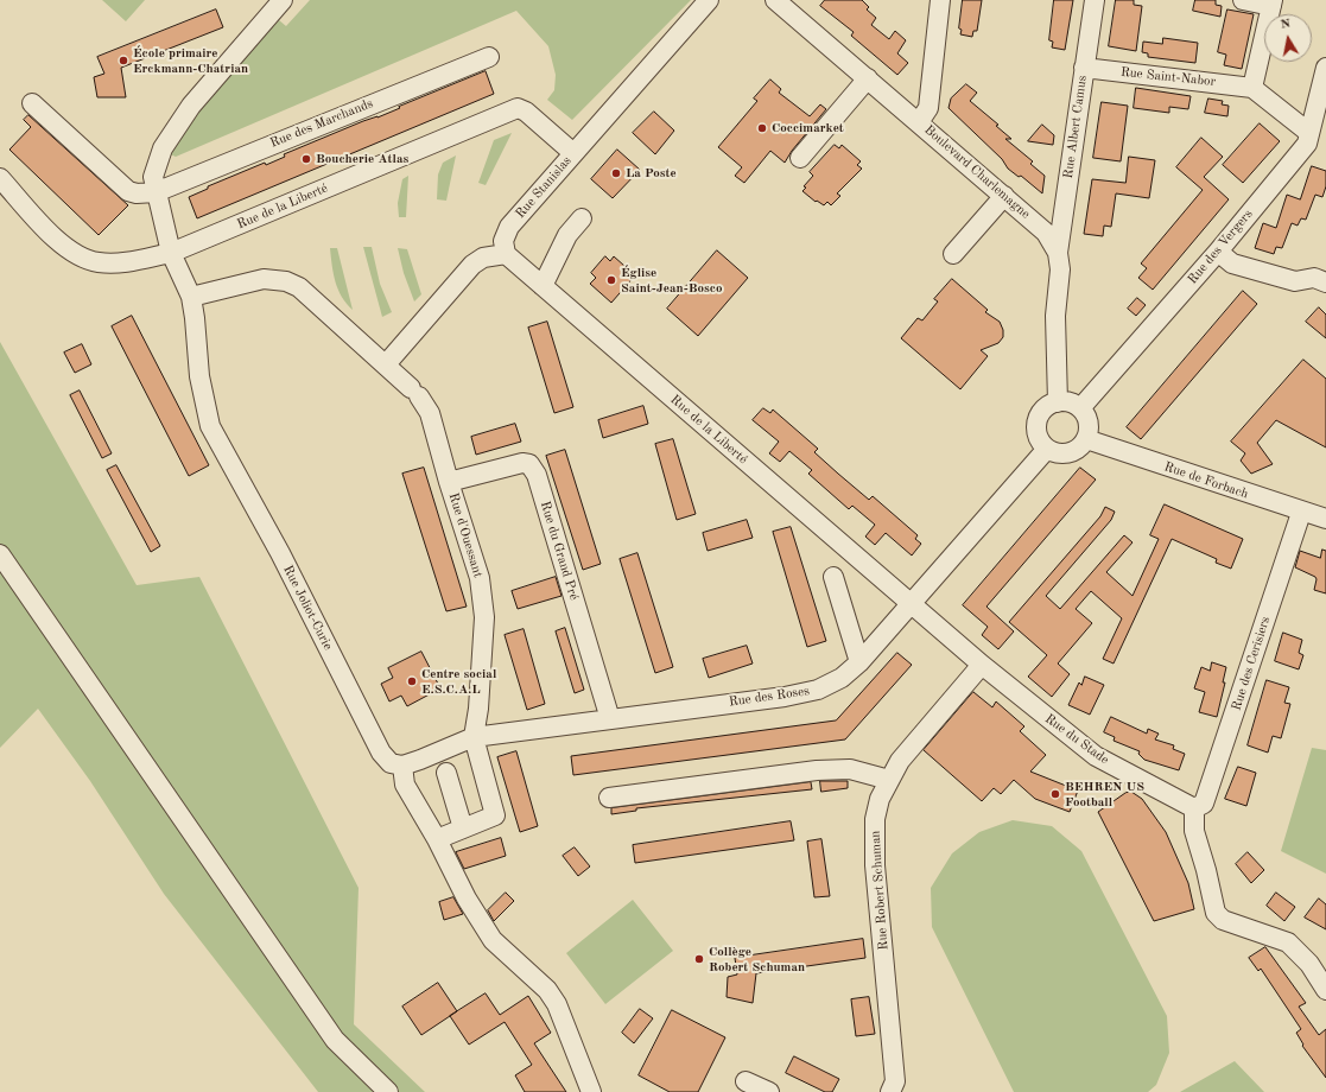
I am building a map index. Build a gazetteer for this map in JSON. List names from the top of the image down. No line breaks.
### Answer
{"streets":{"street":["Rue Saint-Nabor","Rue des Marchands","Rue Albert Camus","Boulevard Charlemagne","Rue Stanislas","Rue de la Liberté","Rue des Vergers","Rue de Forbach","Rue d'Ouessant","Rue du Grand Pré","Rue Joliot-Curie","Rue des Cerisiers","Rue des Roses","Rue du Stade","Rue Robert Schuman"]},"crossings":[["Rue Saint-Nabor","Rue Albert Camus"],["Rue des Marchands","Rue Joliot-Curie"],["Rue Albert Camus","Boulevard Charlemagne"],["Boulevard Charlemagne","Rue des Vergers"],["Boulevard Charlemagne","Rue de Forbach"],["Boulevard Charlemagne","Rue des Roses"],["Rue Stanislas","Rue de la Liberté"],["Rue de la Liberté","Rue Joliot-Curie"],["Rue de la Liberté","Rue des Roses"],["Rue de la Liberté","Rue du Stade"],["Rue des Vergers","Rue de Forbach"],["Rue des Vergers","Rue des Roses"],["Rue de Forbach","Rue des Cerisiers"],["Rue de Forbach","Rue des Roses"],["Rue d'Ouessant","Rue du Grand Pré"],["Rue d'Ouessant","Rue Joliot-Curie"],["Rue d'Ouessant","Rue des Roses"],["Rue du Grand Pré","Rue des Roses"],["Rue Joliot-Curie","Rue des Roses"],["Rue des Cerisiers","Rue du Stade"],["Rue des Roses","Rue du Stade"],["Rue du Stade","Rue Robert Schuman"]],"places":["École primaire Erckmann-Chatrian","Coccimarket","Boucherie Atlas","La Poste","Église Saint-Jean-Bosco","Centre social E.S.C.A.L","BEHREN US Football","Collège Robert Schuman"],"north":"top"}
